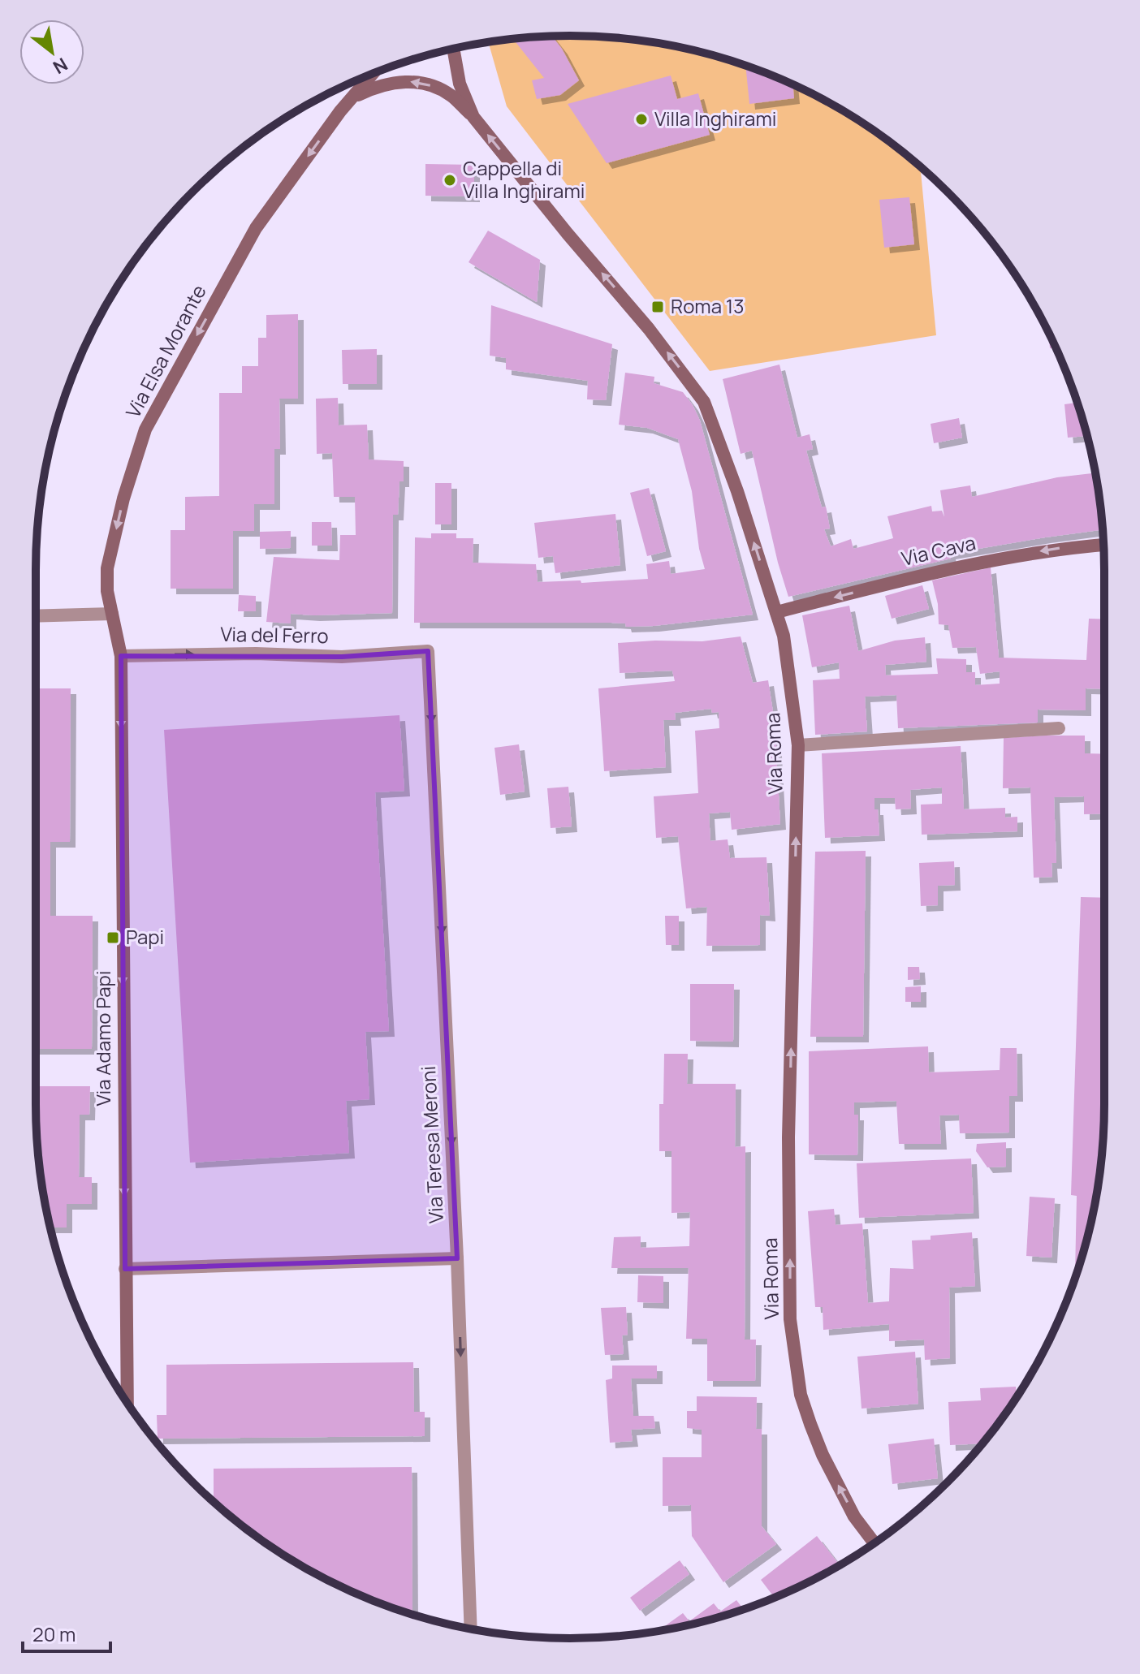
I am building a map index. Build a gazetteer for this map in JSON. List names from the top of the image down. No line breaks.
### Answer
{"streets":{"street":["Via Elsa Morante","Via Cava","Via del Ferro","Via Roma","Via Adamo Papi","Via Teresa Meroni"]},"crossings":[["Via Elsa Morante","Via del Ferro"],["Via Elsa Morante","Via Adamo Papi"],["Via Cava","Via Roma"],["Via del Ferro","Via Adamo Papi"],["Via del Ferro","Via Teresa Meroni"]],"one_way":["Via Elsa Morante","Via Cava","Via del Ferro","Via Roma","Via Adamo Papi","Via Teresa Meroni"],"places":{"other":["Villa Inghirami","Cappella di Villa Inghirami"],"transit":["Roma 13","Papi"]},"scale_bar":"20 m","north":"bottom right"}
